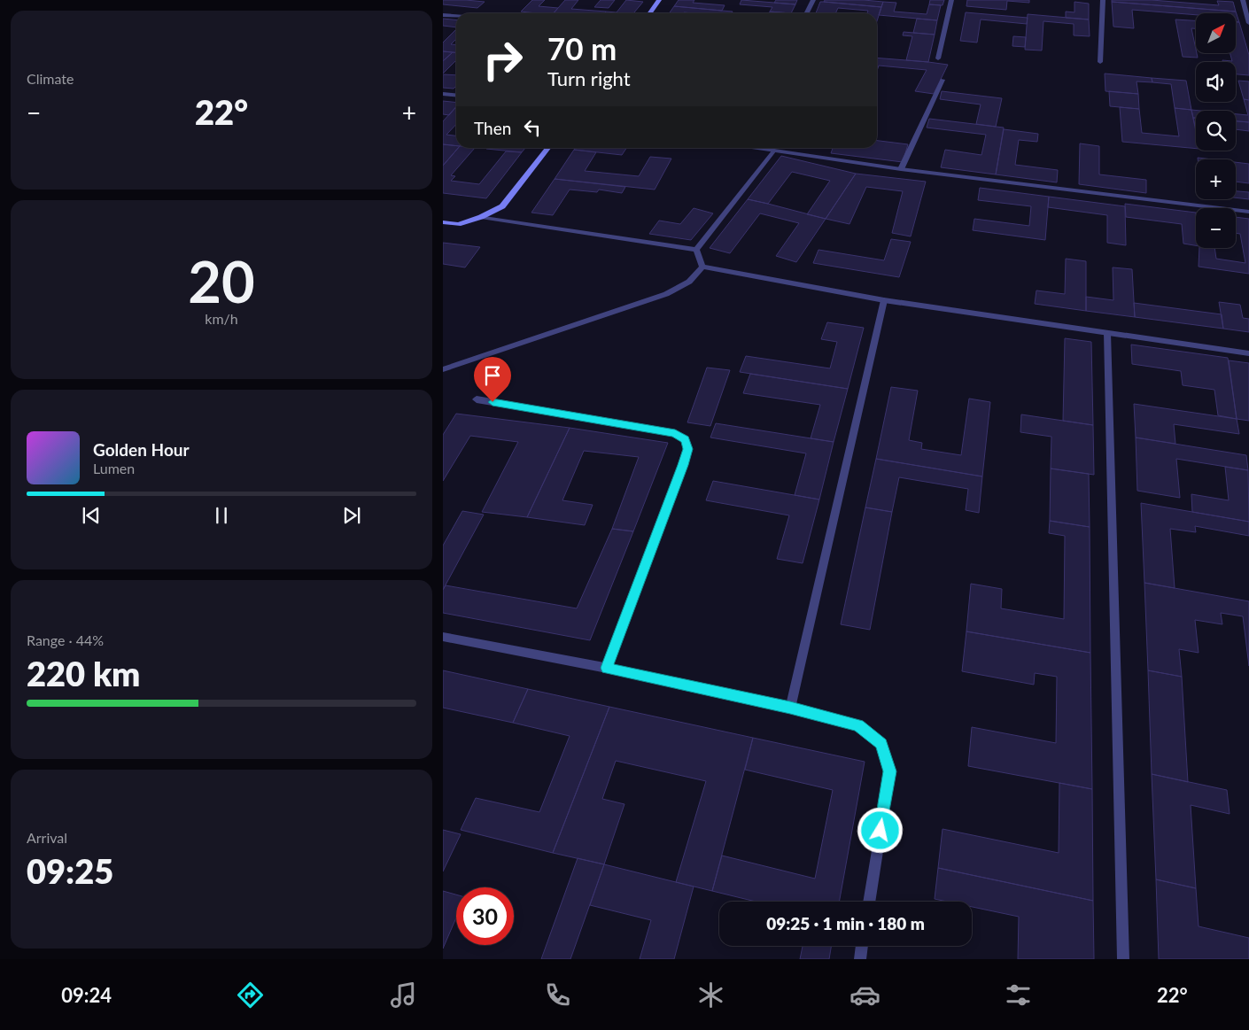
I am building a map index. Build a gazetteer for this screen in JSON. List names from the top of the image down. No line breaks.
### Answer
{"north":"top right","page":{"tile":["Climate",["20","km/h"],["Range · 44%","220 km"],["Arrival","09:25"]],"map_buttons":["+","−"],"turn":["70 m","Turn right"],"heat":["−","22°","+"],"then":"Then","song":["Golden Hour","Lumen"],"limit":"30","trip":"09:25 · 1 min · 180 m","tabs":["09:24","22°"]}}
